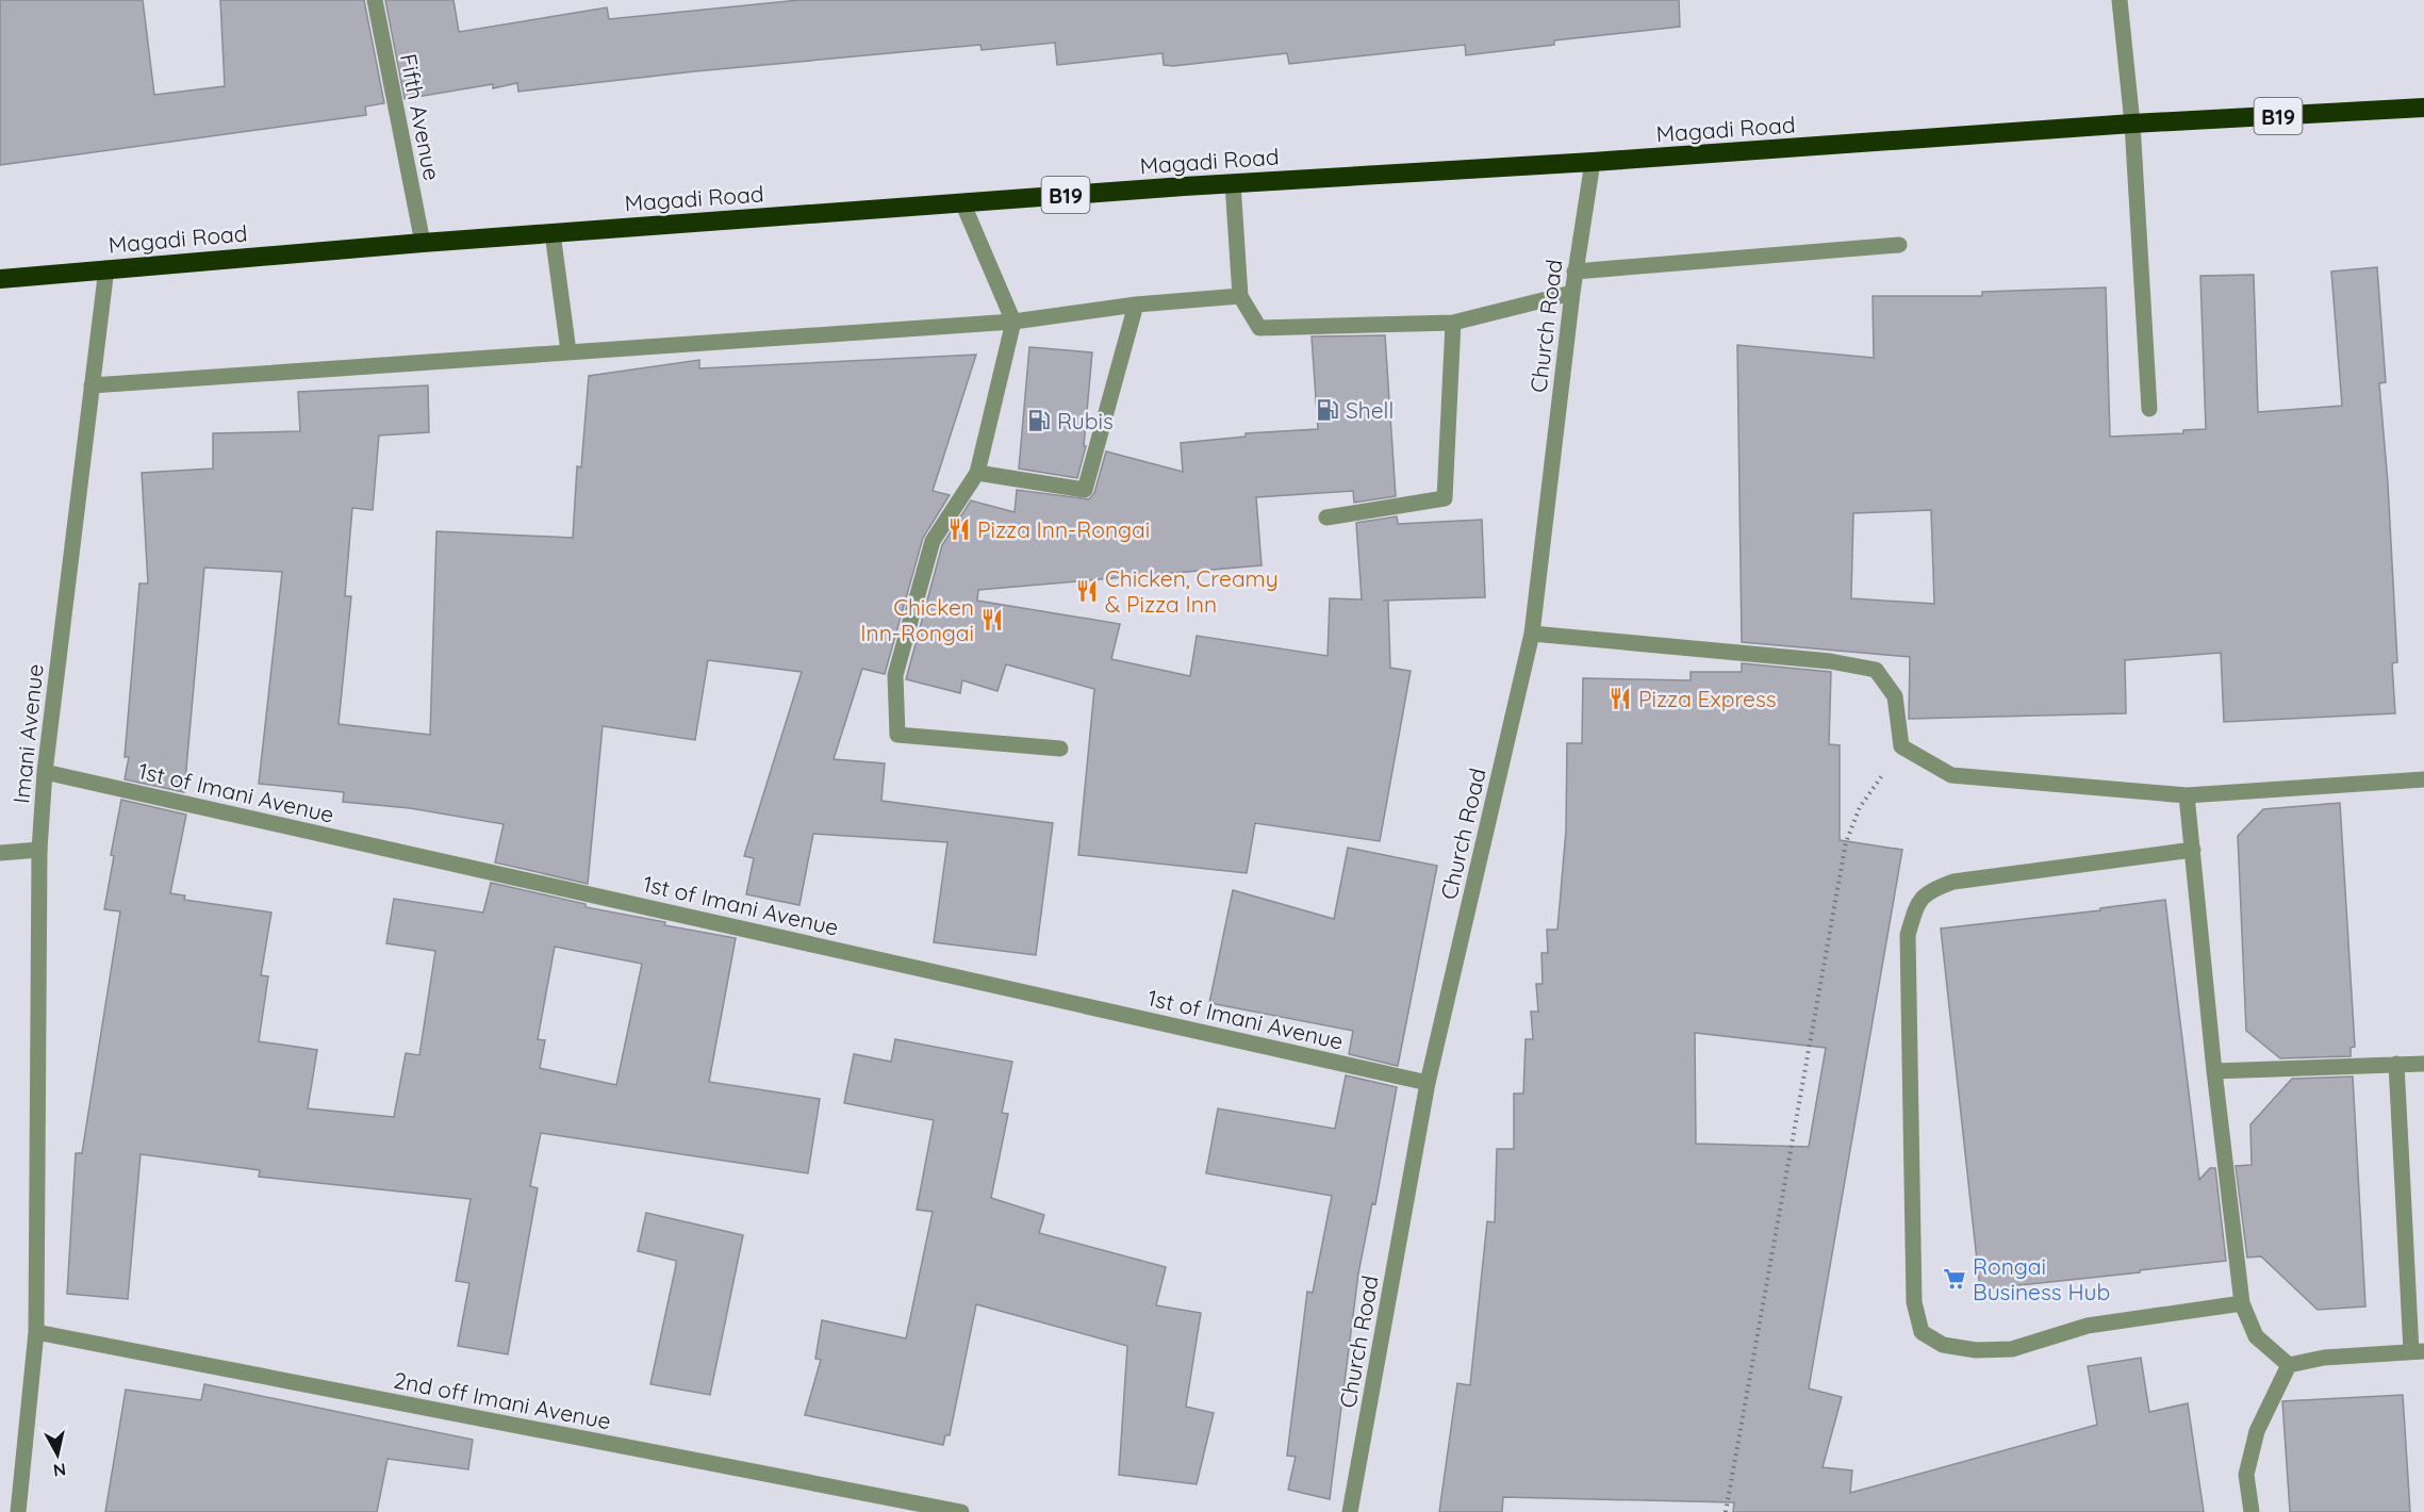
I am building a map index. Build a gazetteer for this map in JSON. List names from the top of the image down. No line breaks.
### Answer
{"streets":{"highway":["B19","Magadi Road"],"street":["Fifth Avenue","Church Road","Imani Avenue","1st of Imani Avenue","2nd off Imani Avenue"]},"crossings":[["Fifth Avenue","Magadi Road"],["Magadi Road","Church Road"],["Magadi Road","Imani Avenue"],["Church Road","1st of Imani Avenue"],["Imani Avenue","1st of Imani Avenue"],["Imani Avenue","2nd off Imani Avenue"]],"places":{"fuel station":["Shell","Rubis"],"restaurant":["Pizza Inn-Rongai","Chicken, Creamy & Pizza Inn","Chicken Inn-Rongai","Pizza Express"],"supermarket":["Rongai Business Hub"]},"north":"bottom"}
